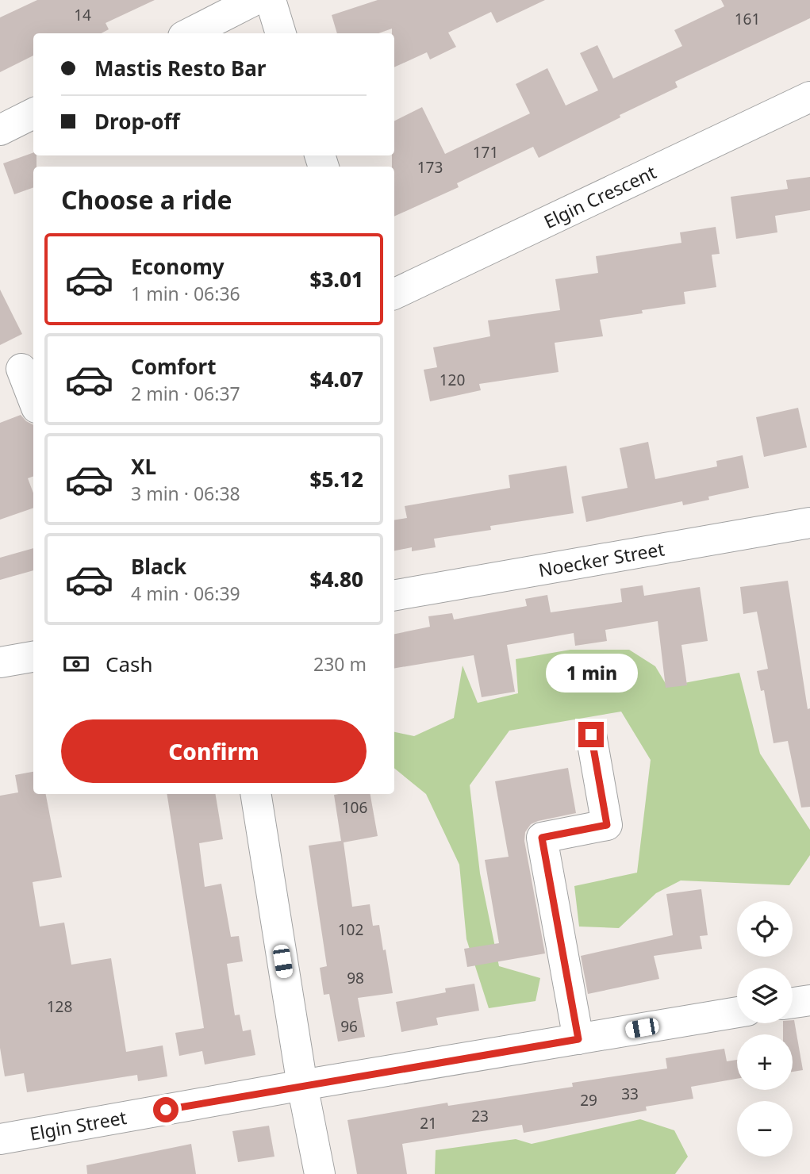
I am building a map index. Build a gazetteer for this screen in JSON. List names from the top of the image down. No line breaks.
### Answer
{"streets":{"street":["Elgin Crescent","Noecker Street","Elgin Street"]},"house_numbers":["14","161","171","173","120","106","102","98","128","96","33","29","23","21"],"page":{"banner":["Mastis Resto Bar","Drop-off"],"heading":"Choose a ride","list":[{"name":"Economy","note":"1 min · 06:36","value":"$3.01"},{"name":"Comfort","note":"2 min · 06:37","value":"$4.07"},{"name":"XL","note":"3 min · 06:38","value":"$5.12"},{"name":"Black","note":"4 min · 06:39","value":"$4.80"}],"pay":["Cash","230 m"],"bubble":"1 min","buttons":"Confirm","map_buttons":["+","−"]}}
